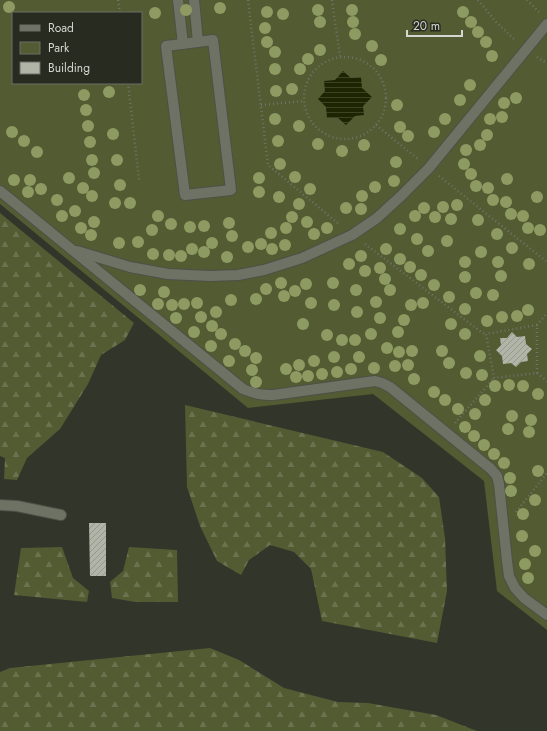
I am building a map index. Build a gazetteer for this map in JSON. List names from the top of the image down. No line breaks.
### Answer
{"legend":["Road","Park","Building"],"scale_bar":"20 m"}
